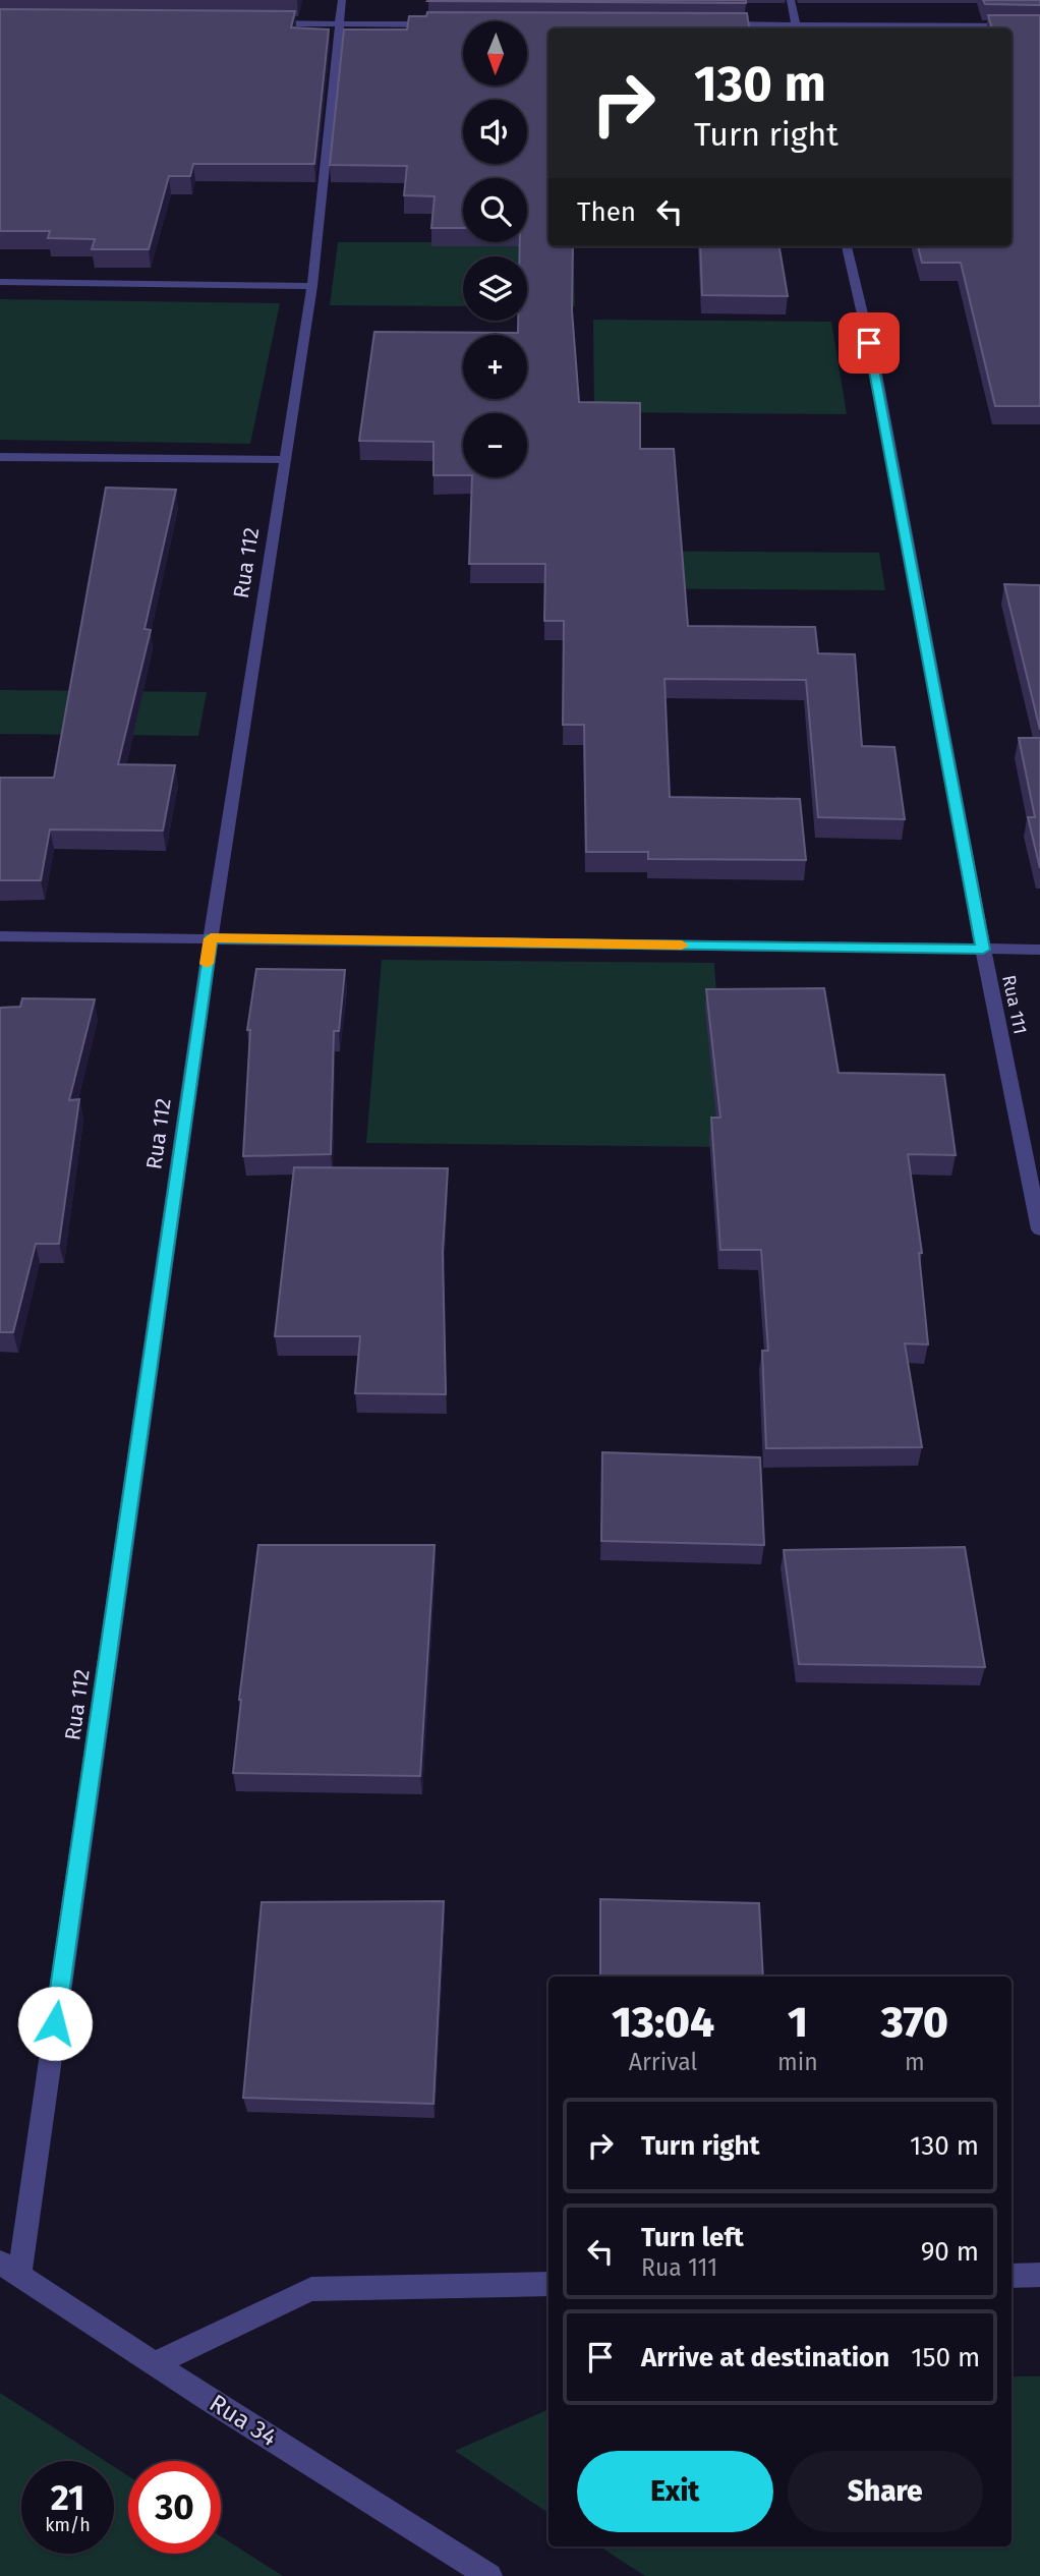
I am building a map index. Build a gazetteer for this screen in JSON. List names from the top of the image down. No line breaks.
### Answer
{"streets":{"street":["Rua 112","Rua 111","Rua 34"]},"crossings":[["Rua 112","Rua 34"]],"north":"bottom","page":{"map_buttons":["+","−"],"turn":["130 m","Turn right"],"then":"Then","eta":["13:04","Arrival","1","min","370","m"],"list":[{"name":"Turn right","value":"130 m"},{"name":"Turn left","note":"Rua 111","value":"90 m"},{"name":"Arrive at destination","value":"150 m"}],"buttons":["Exit","Share"],"speed":"21 km/h","limit":"30"}}
